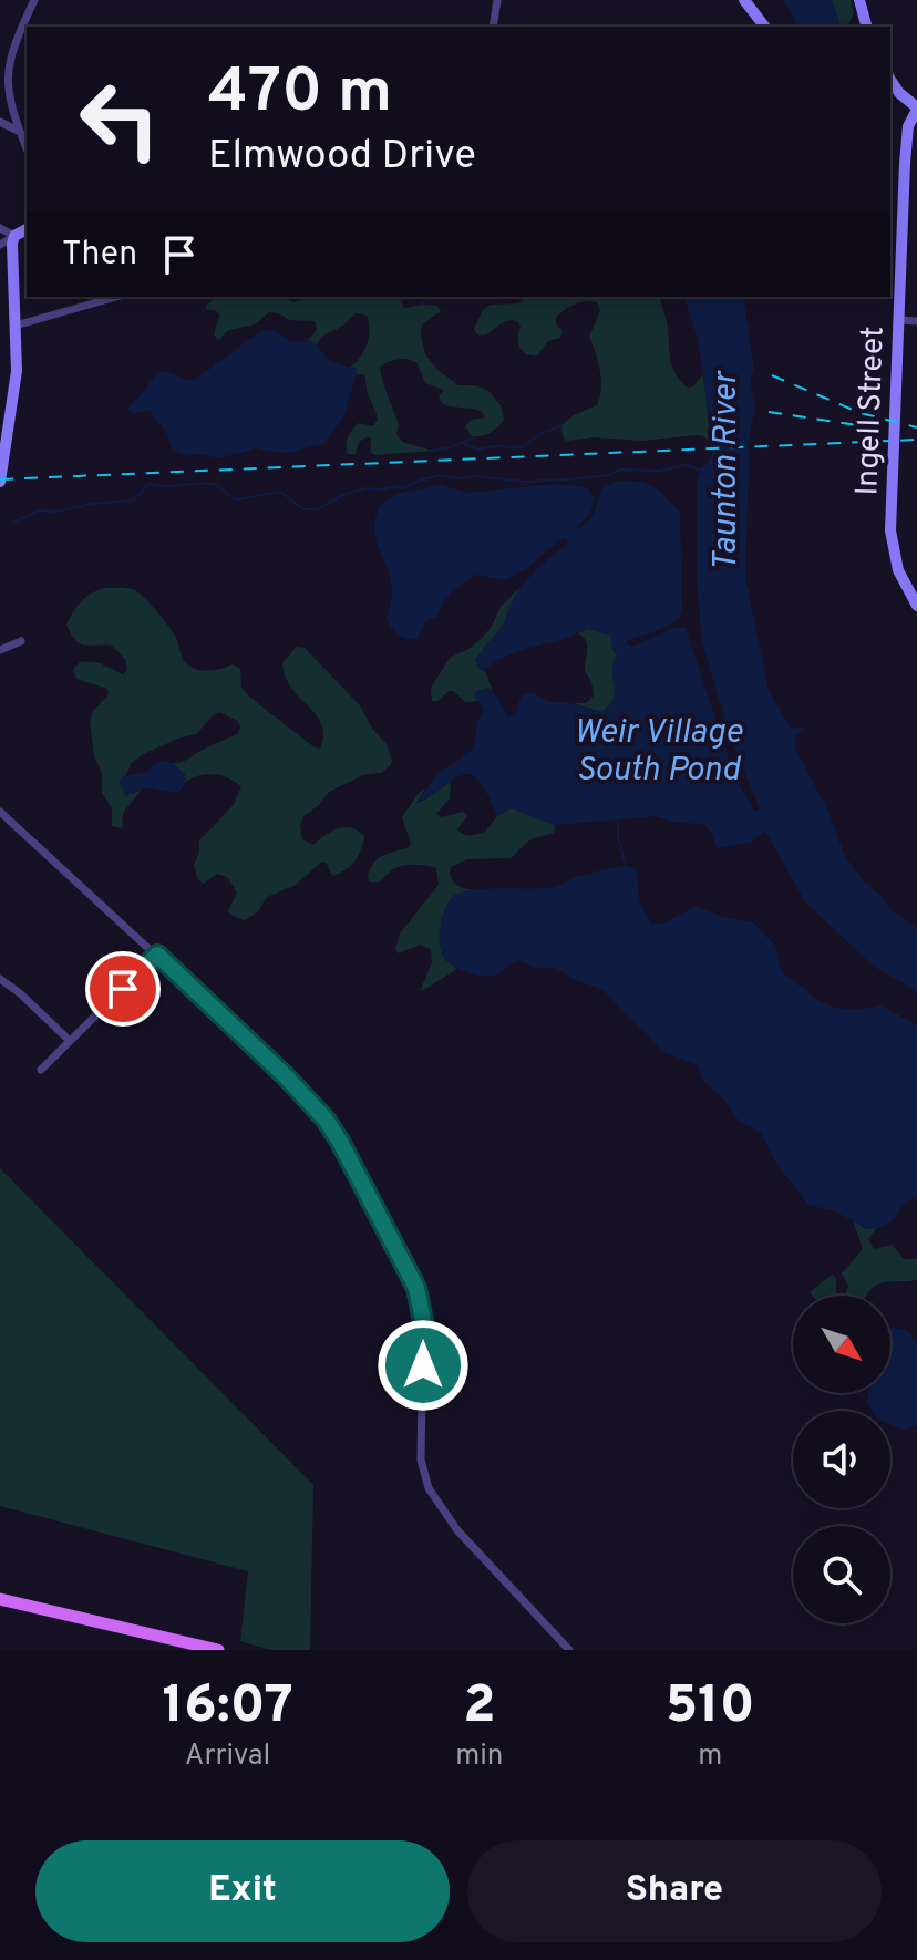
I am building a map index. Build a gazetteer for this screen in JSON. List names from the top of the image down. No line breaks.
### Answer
{"streets":{"street":["Ingell Street"]},"water":["Taunton River","Weir Village South Pond"],"north":"bottom right","page":{"turn":["470 m","Elmwood Drive"],"then":"Then","eta":["16:07","Arrival","2","min","510","m"],"buttons":["Exit","Share"]}}
